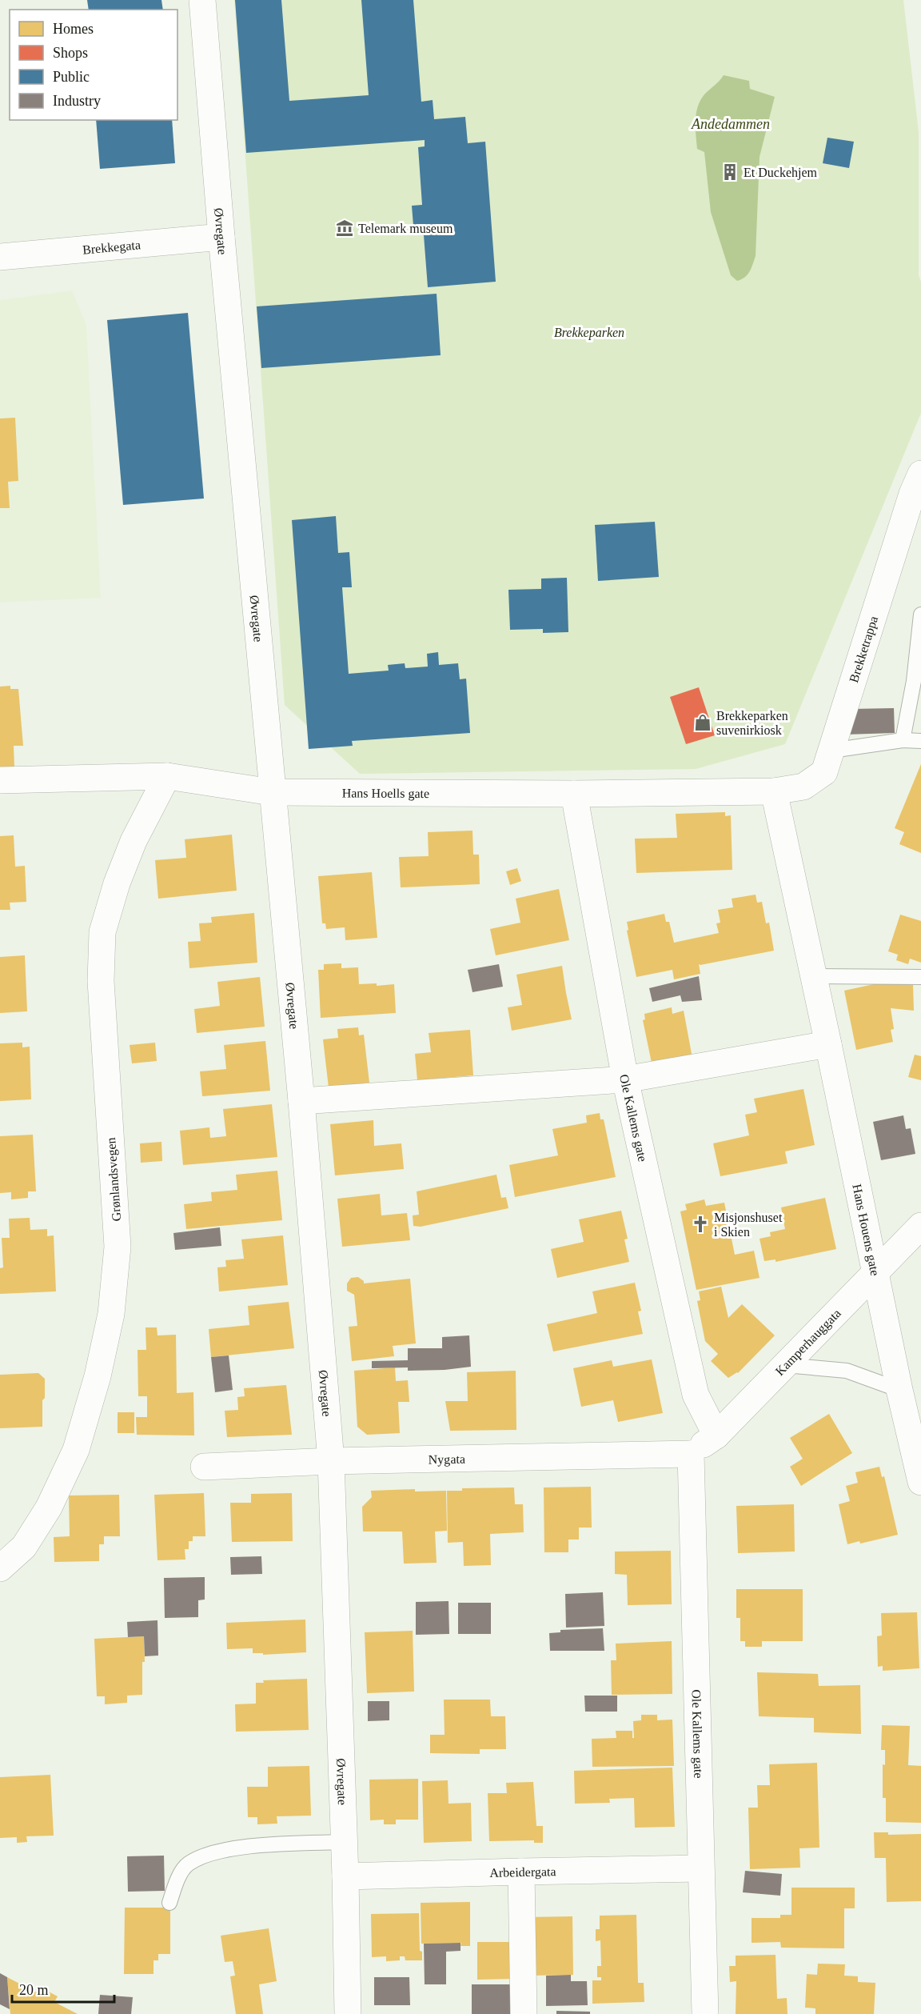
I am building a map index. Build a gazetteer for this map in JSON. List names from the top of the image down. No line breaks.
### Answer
{"streets":{"street":["Øvregate","Brekkegata","Brekketrappa","Hans Hoells gate","Ole Kallems gate","Grønlandsvegen","Hans Houens gate","Kamperhauggata","Nygata","Arbeidergata"]},"crossings":[["Øvregate","Brekkegata"],["Øvregate","Hans Hoells gate"],["Øvregate","Nygata"],["Øvregate","Arbeidergata"],["Brekketrappa","Hans Hoells gate"],["Brekketrappa","Hans Houens gate"],["Hans Hoells gate","Ole Kallems gate"],["Hans Hoells gate","Grønlandsvegen"],["Hans Hoells gate","Hans Houens gate"],["Ole Kallems gate","Kamperhauggata"],["Ole Kallems gate","Nygata"],["Ole Kallems gate","Arbeidergata"],["Hans Houens gate","Kamperhauggata"],["Kamperhauggata","Nygata"]],"water":["Andedammen"],"parks":["Brekkeparken"],"places":{"building":["Et Duckehjem"],"museum":["Telemark museum"],"shop":["Brekkeparken suvenirkiosk"],"church":["Misjonshuset i Skien"]},"legend":["Homes","Shops","Public","Industry"],"scale_bar":"20 m"}
